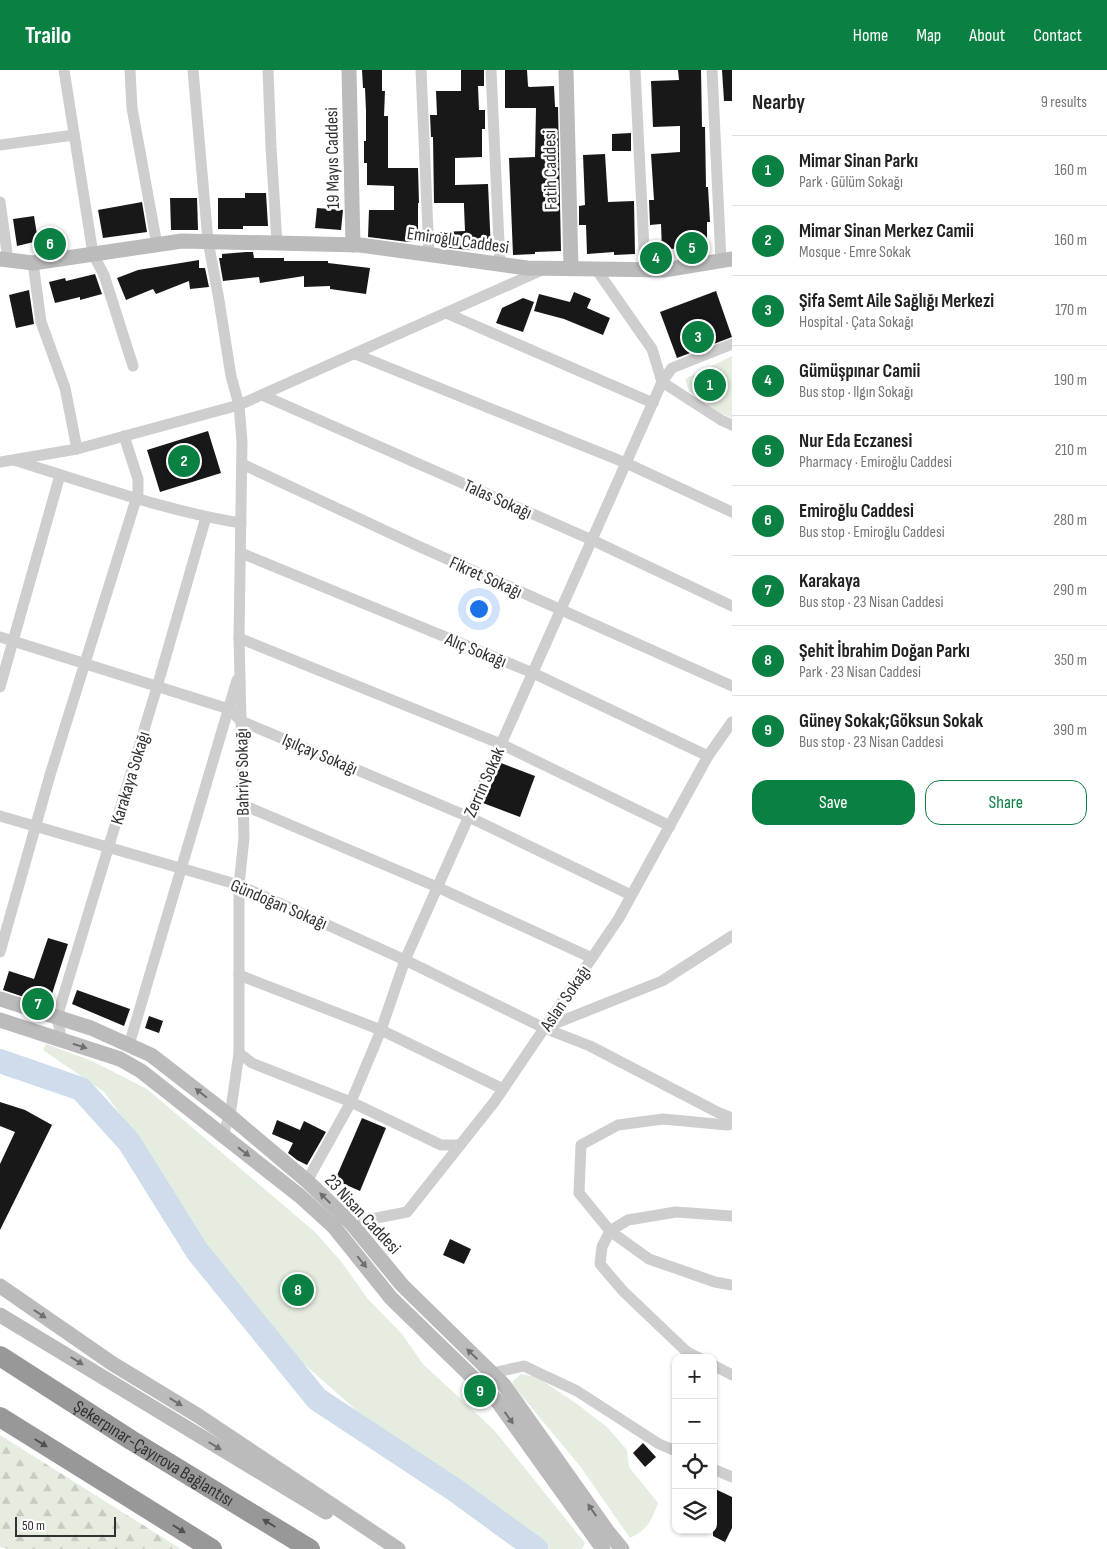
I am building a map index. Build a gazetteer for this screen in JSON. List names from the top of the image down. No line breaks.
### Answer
{"streets":{"highway":["Şekerpınar-Çayırova Bağlantısı"],"street":["19 Mayıs Caddesi","Fatih Caddesi","Emiroğlu Caddesi","Talas Sokağı","Fikret Sokağı","Alıç Sokağı","Işılçay Sokağı","Bahriye Sokağı","Karakaya Sokağı","Zerrin Sokak","Gündoğan Sokağı","Aslan Sokağı","23 Nisan Caddesi"]},"crossings":[["19 Mayıs Caddesi","Emiroğlu Caddesi"],["Fatih Caddesi","Emiroğlu Caddesi"],["Emiroğlu Caddesi","Bahriye Sokağı"],["Talas Sokağı","Zerrin Sokak"],["Fikret Sokağı","Bahriye Sokağı"],["Fikret Sokağı","Zerrin Sokak"],["Alıç Sokağı","Bahriye Sokağı"],["Alıç Sokağı","Zerrin Sokak"],["Alıç Sokağı","Aslan Sokağı"],["Işılçay Sokağı","Bahriye Sokağı"],["Işılçay Sokağı","Karakaya Sokağı"],["Işılçay Sokağı","Zerrin Sokak"],["Işılçay Sokağı","Aslan Sokağı"],["Bahriye Sokağı","Gündoğan Sokağı"],["Bahriye Sokağı","23 Nisan Caddesi"],["Karakaya Sokağı","Gündoğan Sokağı"],["Karakaya Sokağı","23 Nisan Caddesi"],["Zerrin Sokak","Gündoğan Sokağı"],["Zerrin Sokak","23 Nisan Caddesi"],["Gündoğan Sokağı","Aslan Sokağı"],["Aslan Sokağı","23 Nisan Caddesi"]],"scale_bar":"50 m","page":{"header":"Trailo","nav":["Home","Map","About","Contact"],"heading":["Nearby","9 results"],"list":[{"mark":"1","name":"Mimar Sinan Parkı","note":"Park · Gülüm Sokağı","value":"160 m"},{"mark":"2","name":"Mimar Sinan Merkez Camii","note":"Mosque · Emre Sokak","value":"160 m"},{"mark":"3","name":"Şifa Semt Aile Sağlığı Merkezi","note":"Hospital · Çata Sokağı","value":"170 m"},{"mark":"4","name":"Gümüşpınar Camii","note":"Bus stop · Ilgın Sokağı","value":"190 m"},{"mark":"5","name":"Nur Eda Eczanesi","note":"Pharmacy · Emiroğlu Caddesi","value":"210 m"},{"mark":"6","name":"Emiroğlu Caddesi","note":"Bus stop · Emiroğlu Caddesi","value":"280 m"},{"mark":"7","name":"Karakaya","note":"Bus stop · 23 Nisan Caddesi","value":"290 m"},{"mark":"8","name":"Şehit İbrahim Doğan Parkı","note":"Park · 23 Nisan Caddesi","value":"350 m"},{"mark":"9","name":"Güney Sokak;Göksun Sokak","note":"Bus stop · 23 Nisan Caddesi","value":"390 m"}],"pins":["6","5","4","3","1","2","7","8","9"],"buttons":["Save","Share"],"map_buttons":["+","−"],"scale":"50 m"}}
